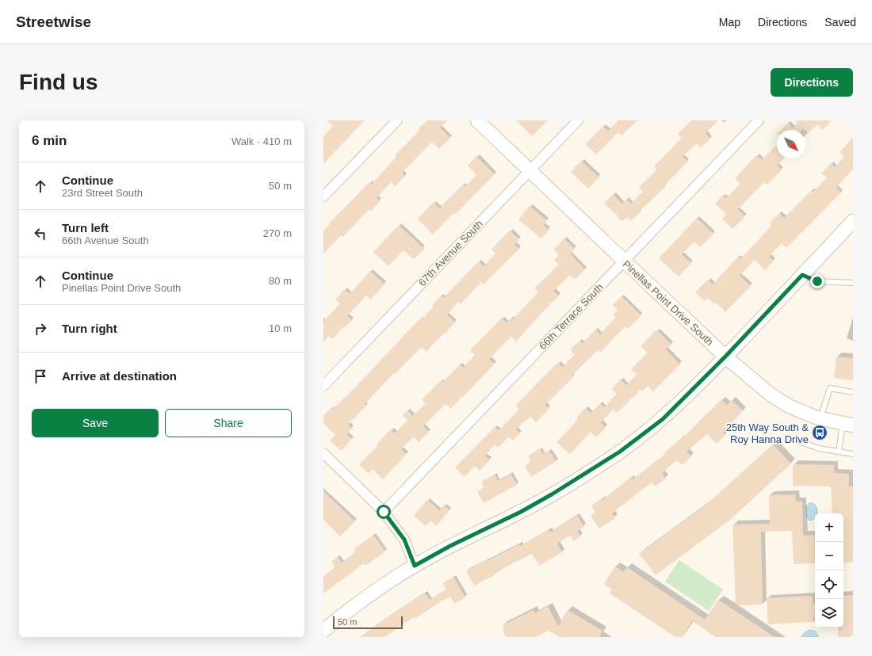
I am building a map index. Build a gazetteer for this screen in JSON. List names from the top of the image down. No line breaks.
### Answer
{"streets":{"street":["67th Avenue South","Pinellas Point Drive South","66th Terrace South"]},"crossings":[["67th Avenue South","Pinellas Point Drive South"],["Pinellas Point Drive South","66th Terrace South"]],"places":{"bus stop":["25th Way South & Roy Hanna Drive"]},"scale_bar":"50 m","north":"bottom right","page":{"header":"Streetwise","nav":["Map","Directions","Saved"],"buttons":["Directions",["Save","Share"]],"title":"Find us","heading":["6 min","Walk · 410 m"],"list":[["Continue","23rd Street South","50 m"],["Turn left","66th Avenue South","270 m"],["Continue","Pinellas Point Drive South","80 m"],["Turn right","10 m"],"Arrive at destination"],"map_buttons":["+","−"],"scale":"50 m"}}
